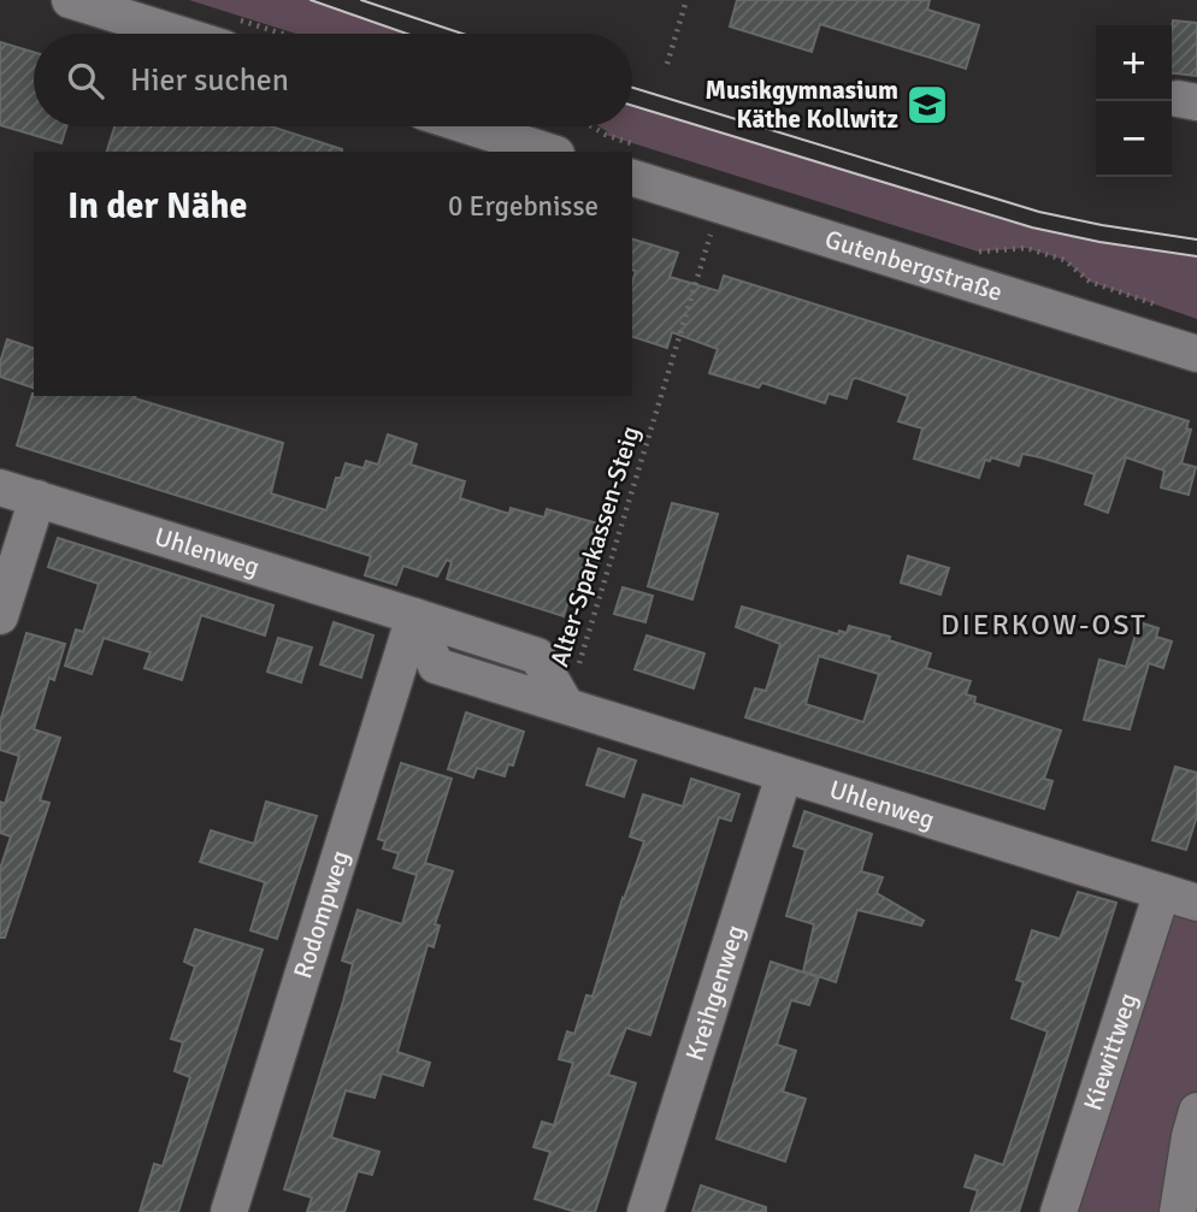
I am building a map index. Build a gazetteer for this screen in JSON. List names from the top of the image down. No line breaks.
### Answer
{"streets":{"street":["Gutenbergstraße","Uhlenweg","Rodompweg","Kreihgenweg","Kiewittweg"],"path":["Alter-Sparkassen-Steig"]},"crossings":[["Gutenbergstraße","Alter-Sparkassen-Steig"],["Alter-Sparkassen-Steig","Uhlenweg"],["Uhlenweg","Rodompweg"],["Uhlenweg","Kreihgenweg"],["Uhlenweg","Kiewittweg"]],"districts":["DIERKOW-OST"],"places":{"school or university":["Musikgymnasium Käthe Kollwitz"]},"page":{"map_buttons":["+","−"],"search":"Hier suchen","heading":["In der Nähe","0 Ergebnisse"]}}
